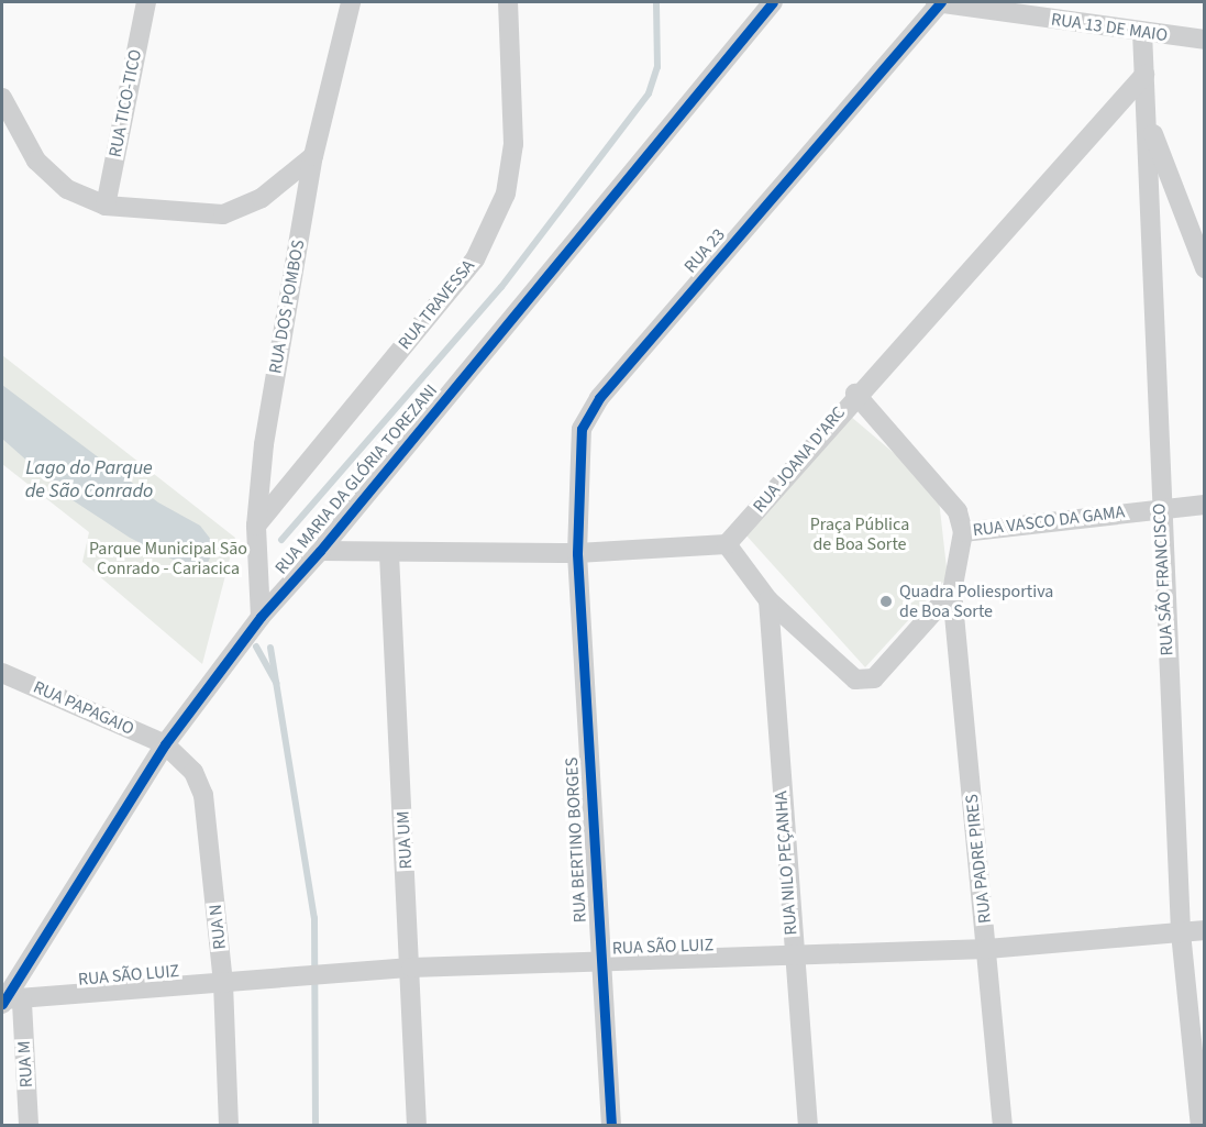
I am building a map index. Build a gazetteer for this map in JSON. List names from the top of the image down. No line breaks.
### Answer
{"streets":{"street":["RUA 13 DE MAIO","RUA TICO-TICO","RUA 23","RUA TRAVESSA","RUA DOS POMBOS","RUA JOANA D'ARC","RUA MARIA DA GLÓRIA TOREZANI","RUA VASCO DA GAMA","RUA SÃO FRANCISCO","RUA PAPAGAIO","RUA UM","RUA BERTINO BORGES","RUA PADRE PIRES","RUA NILO PEÇANHA","RUA N","RUA SÃO LUIZ","RUA M"]},"crossings":[["RUA 13 DE MAIO","RUA 23"],["RUA 13 DE MAIO","RUA SÃO FRANCISCO"],["RUA 23","RUA BERTINO BORGES"],["RUA TRAVESSA","RUA DOS POMBOS"],["RUA DOS POMBOS","RUA MARIA DA GLÓRIA TOREZANI"],["RUA JOANA D'ARC","RUA SÃO FRANCISCO"],["RUA MARIA DA GLÓRIA TOREZANI","RUA PAPAGAIO"],["RUA MARIA DA GLÓRIA TOREZANI","RUA N"],["RUA MARIA DA GLÓRIA TOREZANI","RUA SÃO LUIZ"],["RUA MARIA DA GLÓRIA TOREZANI","RUA M"],["RUA VASCO DA GAMA","RUA SÃO FRANCISCO"],["RUA VASCO DA GAMA","RUA PADRE PIRES"],["RUA SÃO FRANCISCO","RUA SÃO LUIZ"],["RUA PAPAGAIO","RUA N"],["RUA UM","RUA SÃO LUIZ"],["RUA BERTINO BORGES","RUA SÃO LUIZ"],["RUA PADRE PIRES","RUA SÃO LUIZ"],["RUA NILO PEÇANHA","RUA SÃO LUIZ"],["RUA N","RUA SÃO LUIZ"],["RUA SÃO LUIZ","RUA M"]],"water":["Lago do Parque de São Conrado"],"parks":["Praça Pública de Boa Sorte","Parque Municipal São Conrado - Cariacica"],"places":["Quadra Poliesportiva de Boa Sorte"]}
